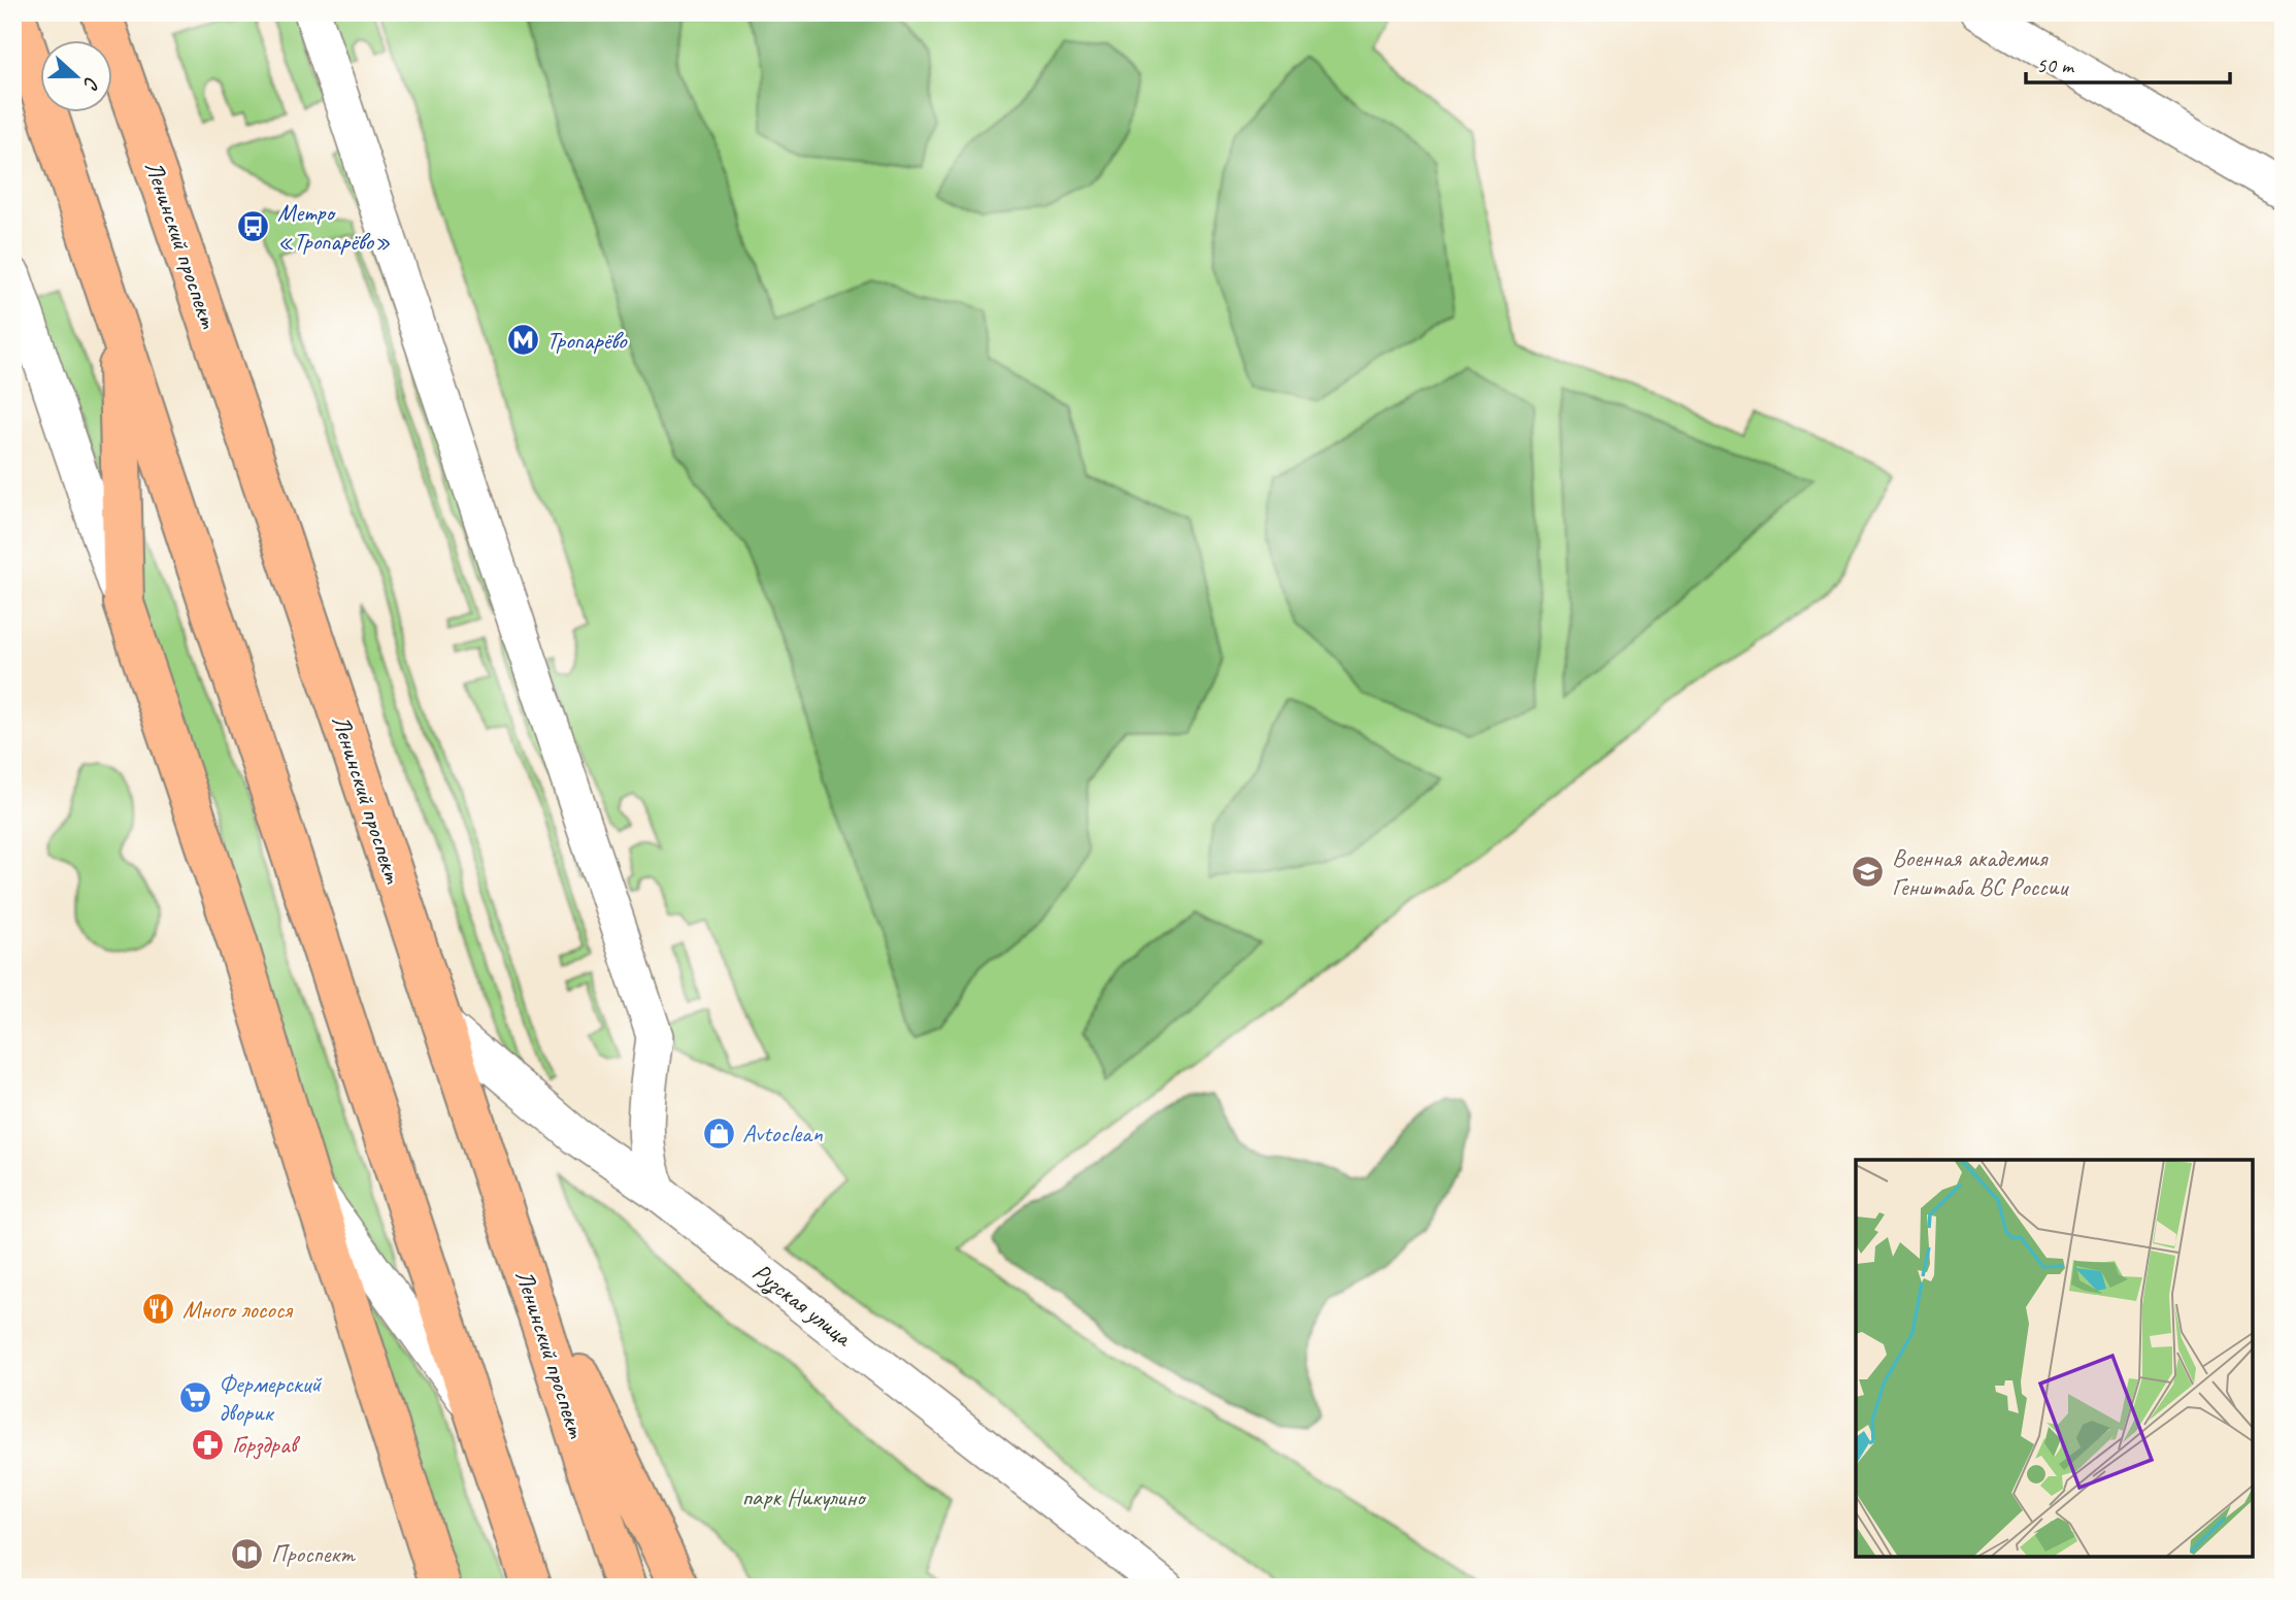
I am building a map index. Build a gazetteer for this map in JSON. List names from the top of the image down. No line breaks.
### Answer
{"streets":{"main road":["Ленинский проспект"],"street":["Рузская улица"]},"crossings":[["Ленинский проспект","Рузская улица"]],"parks":["парк Никулино"],"places":{"bus stop":["Метро «Тропарёво»"],"metro station":["Тропарёво"],"school or university":["Военная академия Генштаба ВС России"],"shop":["Avtoclean"],"restaurant":["Много лосося"],"supermarket":["Фермерский дворик"],"pharmacy":["Горздрав"],"library":["Проспект"]},"scale_bar":"50 m","north":"right"}
